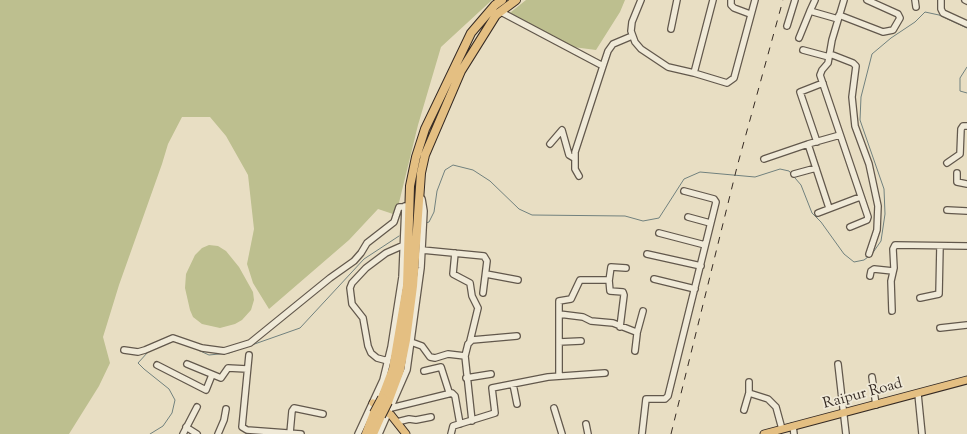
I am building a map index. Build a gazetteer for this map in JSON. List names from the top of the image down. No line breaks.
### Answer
{"streets":{"main road":["Raipur Road"]}}
